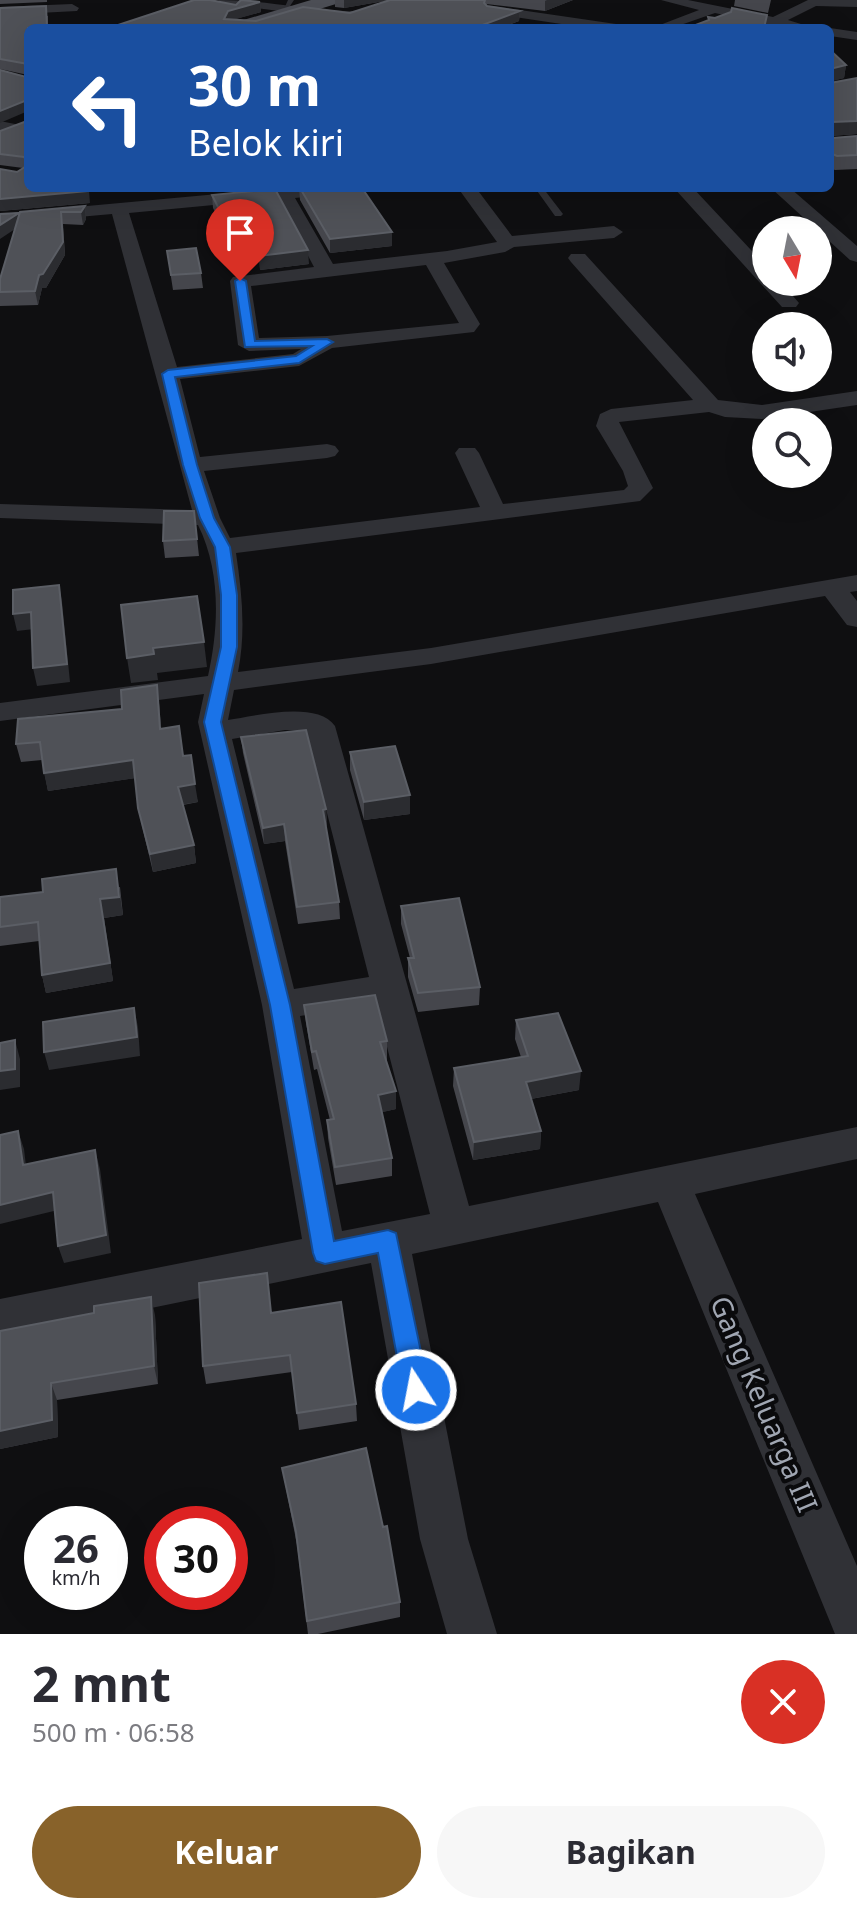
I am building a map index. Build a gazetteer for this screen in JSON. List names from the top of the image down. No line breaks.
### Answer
{"streets":{"street":["Gang Keluarga III"]},"north":"bottom","page":{"turn":["30 m","Belok kiri"],"speed":"26 km/h","limit":"30","heading":["2 mnt","500 m · 06:58"],"buttons":["Keluar","Bagikan"]}}
